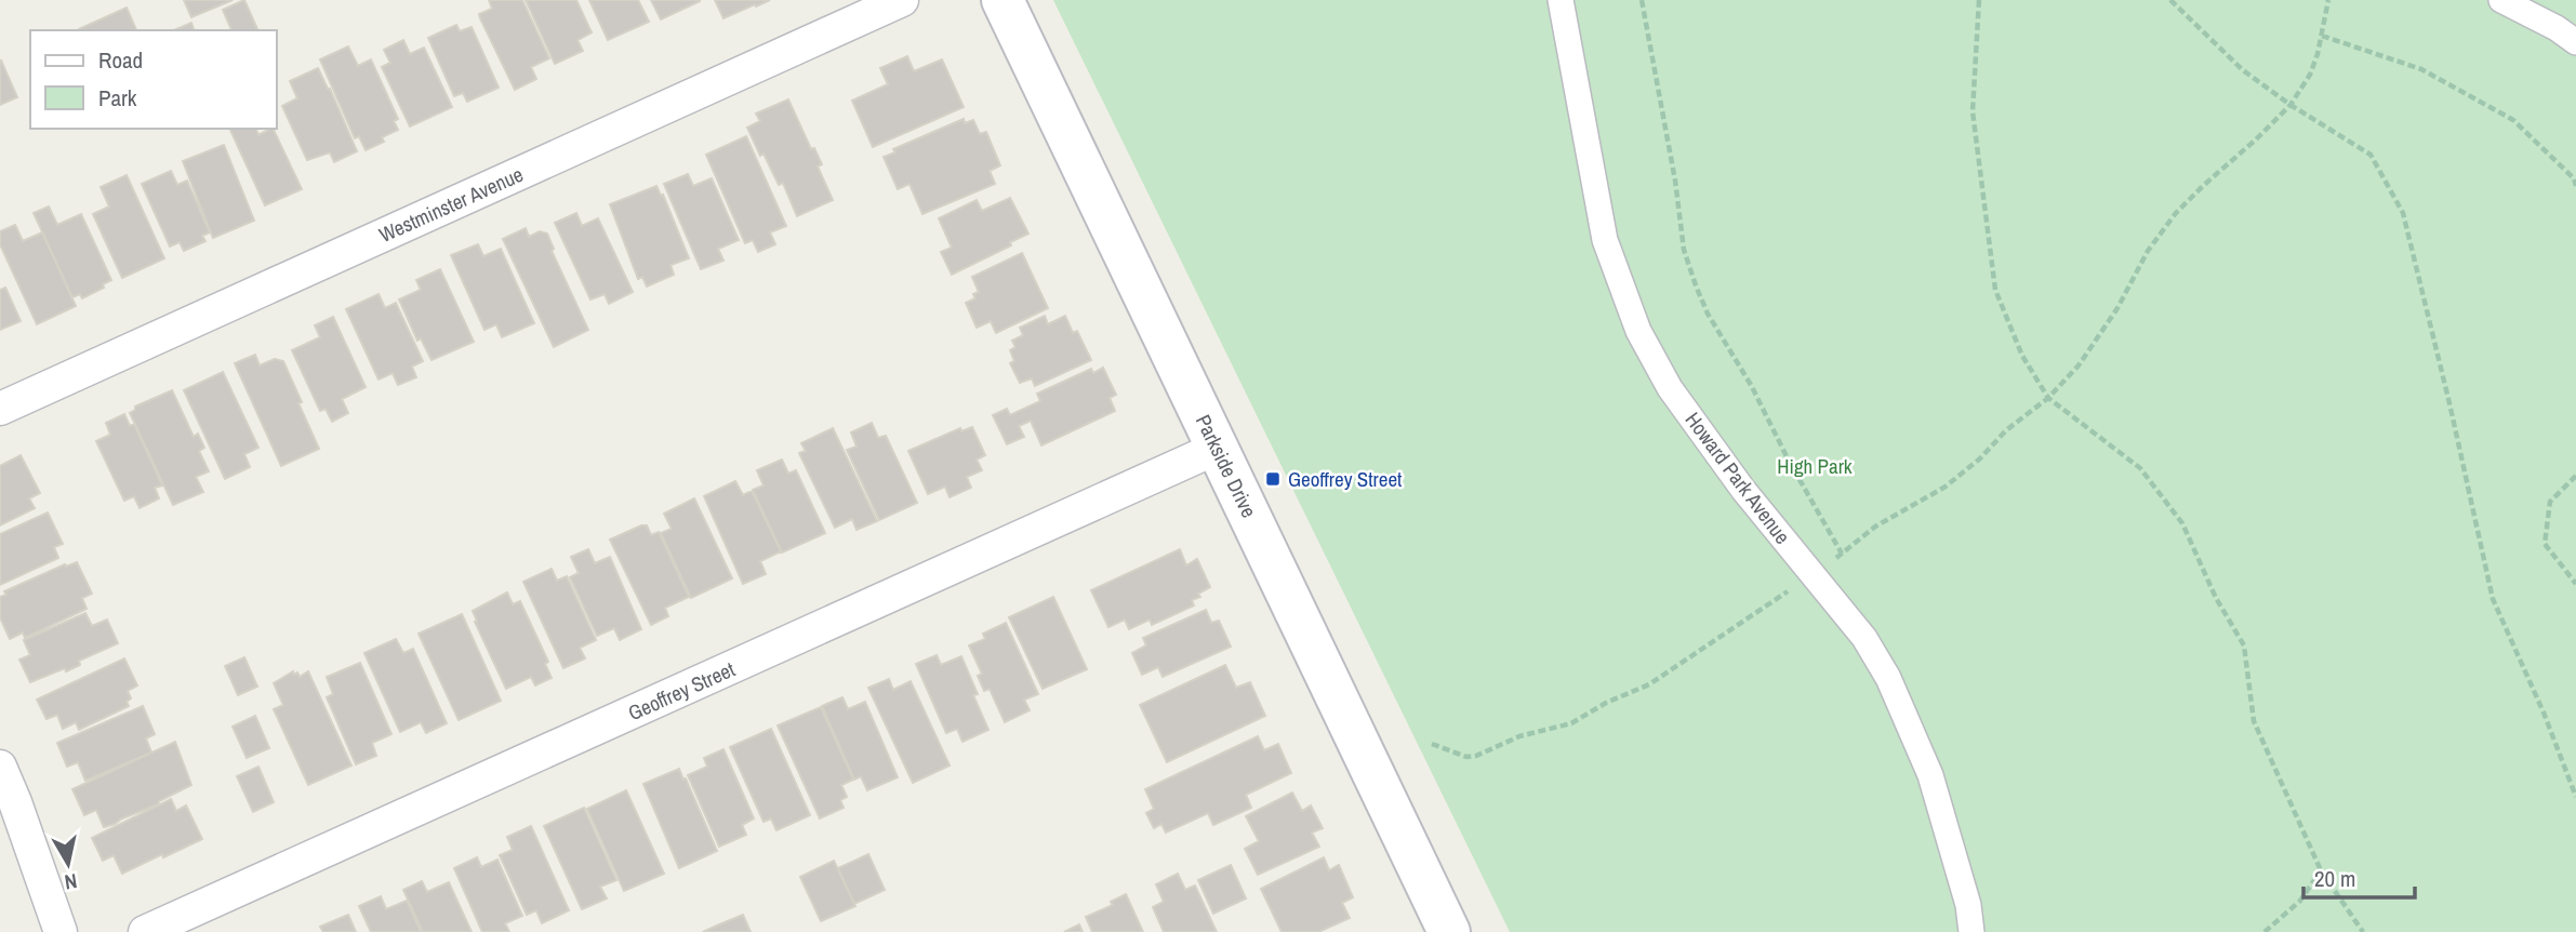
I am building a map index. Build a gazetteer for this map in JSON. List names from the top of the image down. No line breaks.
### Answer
{"streets":{"main road":["Parkside Drive"],"street":["Westminster Avenue","Howard Park Avenue","Geoffrey Street"]},"crossings":[["Parkside Drive","Geoffrey Street"]],"parks":["High Park"],"places":{"transit":["Geoffrey Street"]},"legend":["Road","Park"],"scale_bar":"20 m","north":"bottom"}
